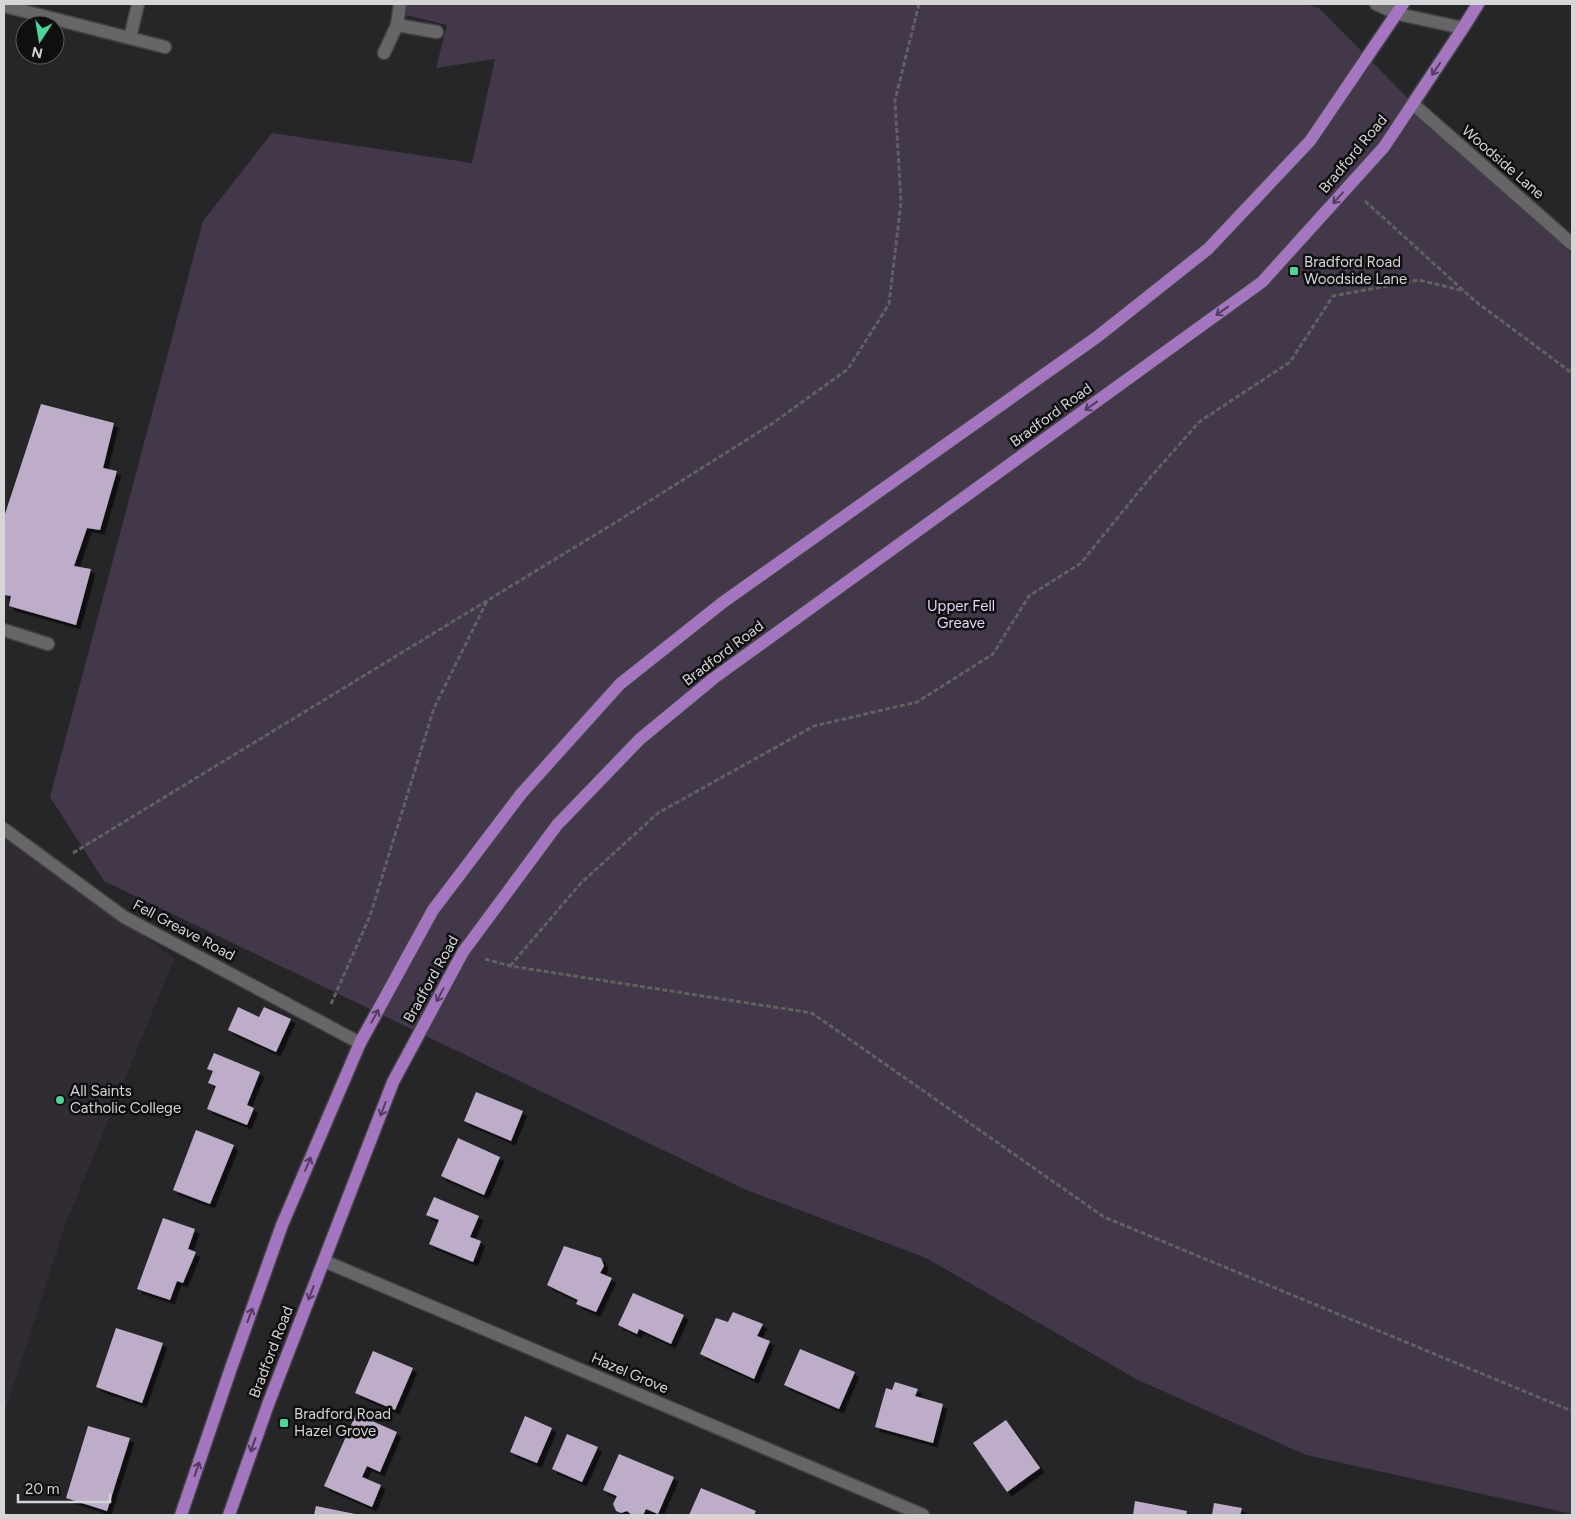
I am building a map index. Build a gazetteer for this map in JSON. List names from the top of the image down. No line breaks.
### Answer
{"streets":{"main road":["Bradford Road"],"street":["Woodside Lane","Fell Greave Road","Hazel Grove"]},"crossings":[["Bradford Road","Woodside Lane"],["Bradford Road","Fell Greave Road"],["Bradford Road","Hazel Grove"]],"parks":["Upper Fell Greave"],"places":{"transit":["Bradford Road Woodside Lane","Bradford Road Hazel Grove"],"other":["All Saints Catholic College"]},"scale_bar":"20 m","north":"bottom"}
